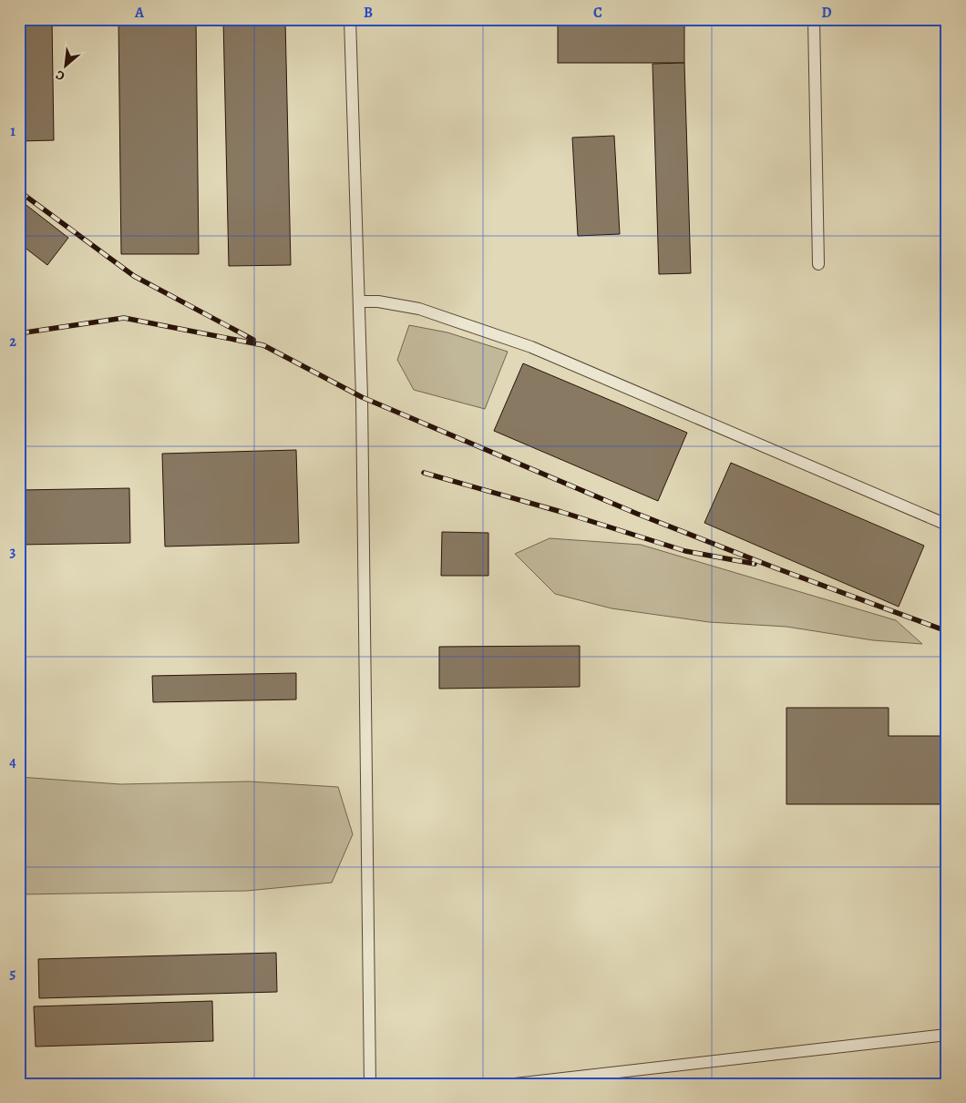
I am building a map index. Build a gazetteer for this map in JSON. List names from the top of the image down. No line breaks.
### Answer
{"north":"bottom left","grid":{"columns":["A","B","C","D"],"rows":["1","2","3","4","5"]}}
